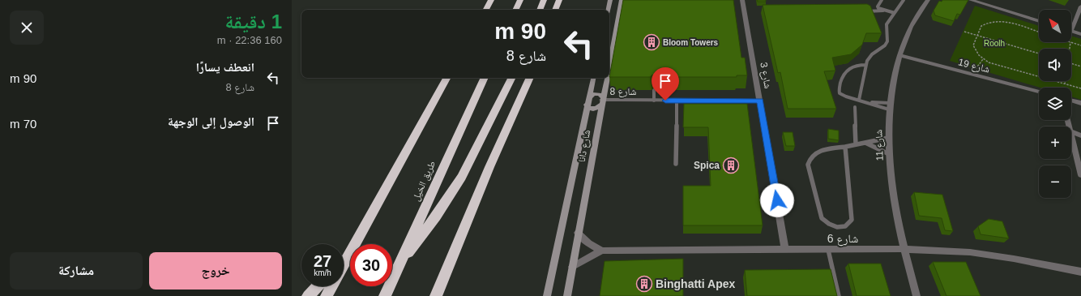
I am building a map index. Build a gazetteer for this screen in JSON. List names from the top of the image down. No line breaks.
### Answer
{"streets":{"highway":["طريق الخيل"],"street":["شارع 19","شارع 3","شارع 8","شارع 11","شارع دانا","شارع 6"]},"crossings":[["شارع 19","شارع 11"],["شارع 3","شارع 8"],["شارع 3","شارع 6"],["شارع 8","شارع دانا"],["شارع 11","شارع 6"],["شارع دانا","شارع 6"]],"parks":["Roolh"],"places":{"building":["Bloom Towers","Spica","Binghatti Apex"]},"north":"top left","page":{"heading":["1 دقيقة","160 m · 22:36"],"map_buttons":["+","−"],"turn":["90 m","شارع 8"],"list":[{"name":"انعطف يسارًا","note":"شارع 8","value":"90 m"},{"name":"الوصول إلى الوجهة","value":"70 m"}],"speed":"27 km/h","limit":"30","buttons":["خروج","مشاركة"]}}
